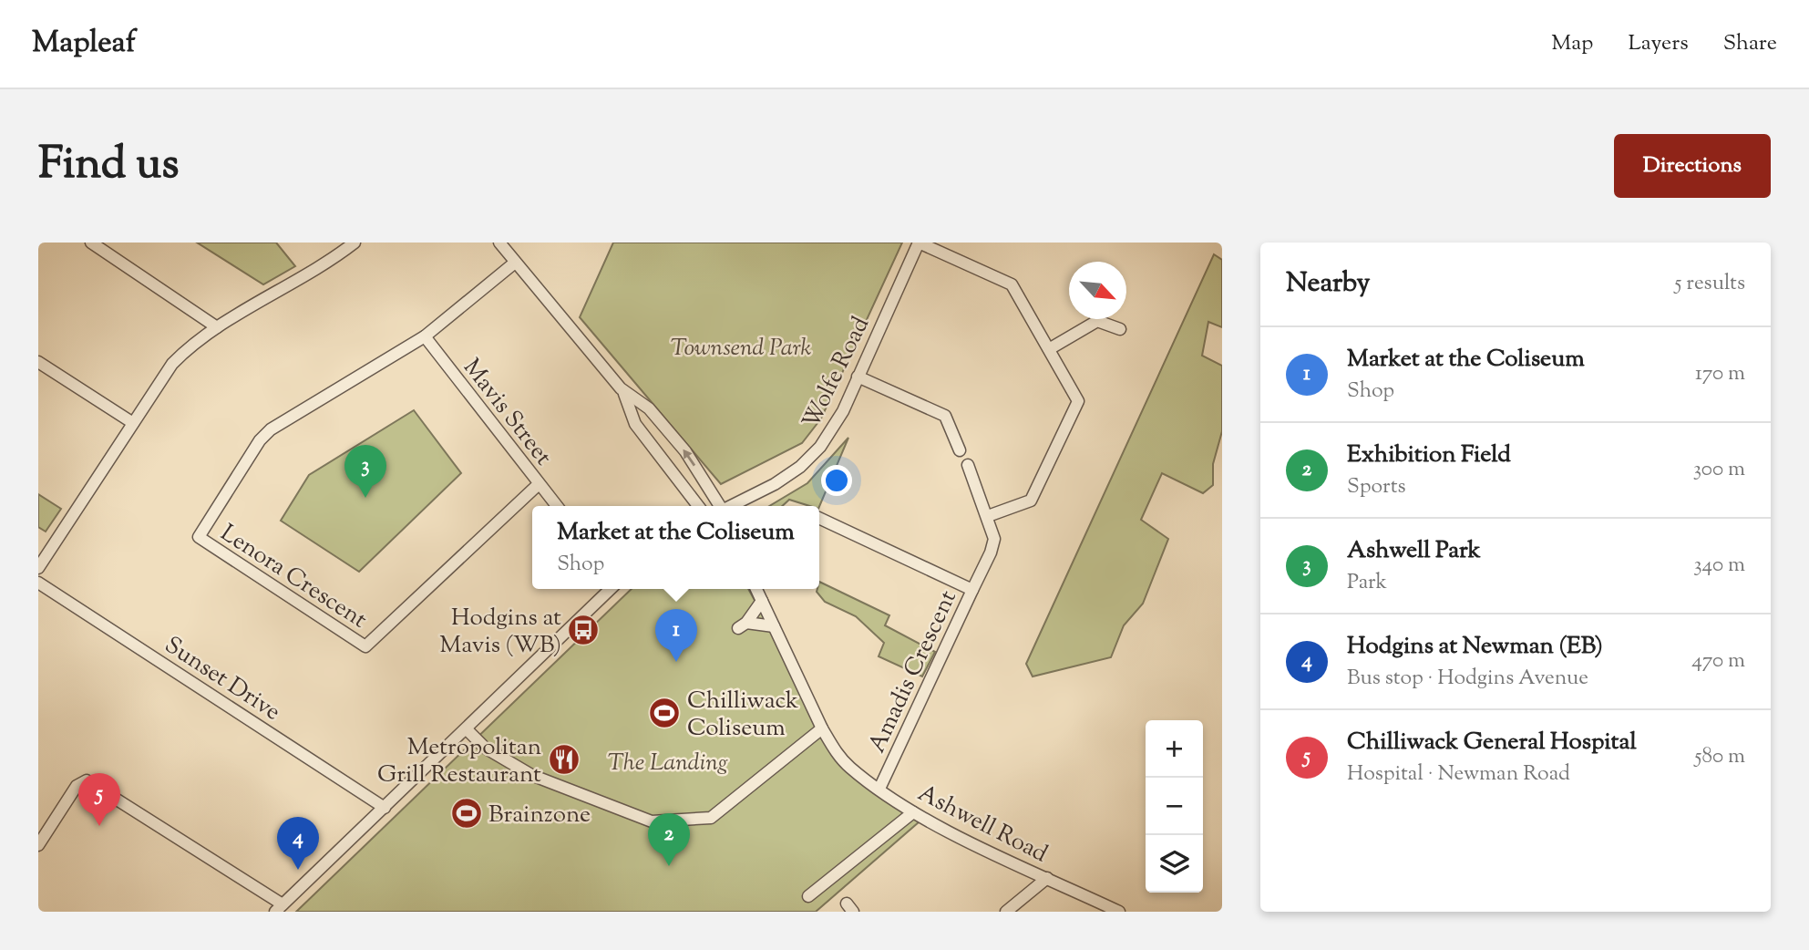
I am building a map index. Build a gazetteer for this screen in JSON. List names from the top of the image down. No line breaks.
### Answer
{"streets":{"street":["Wolfe Road","Mavis Street","Lenora Crescent","Amadis Crescent","Sunset Drive","Ashwell Road"]},"crossings":[["Mavis Street","Lenora Crescent"],["Amadis Crescent","Ashwell Road"]],"parks":["Townsend Park","The Landing"],"places":{"bus stop":["Hodgins at Mavis (WB)"],"sports":["Chilliwack Coliseum","Brainzone"],"restaurant":["Metropolitan Grill Restaurant"]},"north":"bottom right","page":{"header":"Mapleaf","nav":["Map","Layers","Share"],"title":"Find us","buttons":"Directions","heading":["Nearby","5 results"],"list":[{"mark":"1","name":"Market at the Coliseum","note":"Shop","value":"170 m"},{"mark":"2","name":"Exhibition Field","note":"Sports","value":"300 m"},{"mark":"3","name":"Ashwell Park","note":"Park","value":"340 m"},{"mark":"4","name":"Hodgins at Newman (EB)","note":"Bus stop · Hodgins Avenue","value":"470 m"},{"mark":"5","name":"Chilliwack General Hospital","note":"Hospital · Newman Road","value":"580 m"}],"pins":["3","1","5","2","4"],"popup":["Market at the Coliseum","Shop"],"map_buttons":["+","−"]}}
